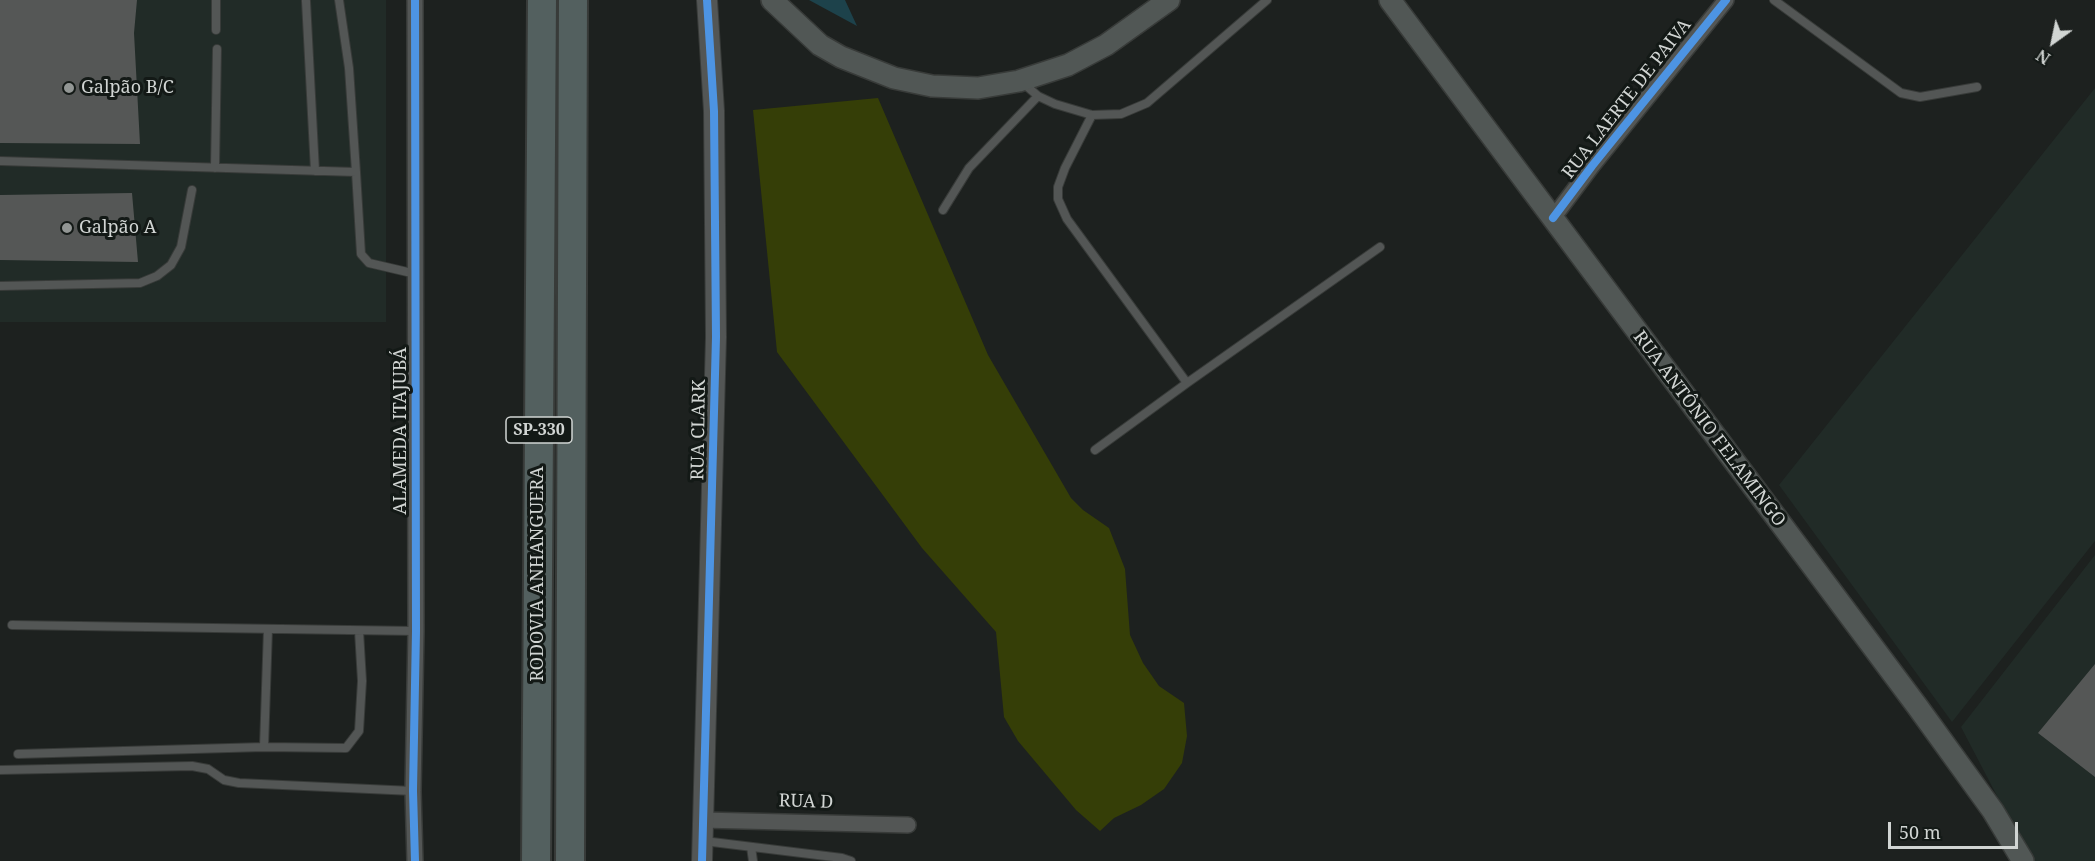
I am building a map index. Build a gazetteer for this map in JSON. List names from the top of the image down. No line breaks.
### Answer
{"streets":{"highway":["SP-330","RODOVIA ANHANGUERA"],"main road":["RUA ANTÔNIO FELAMINGO"],"street":["RUA LAERTE DE PAIVA","RUA CLARK","ALAMEDA ITAJUBÁ","RUA D"]},"crossings":[["RUA LAERTE DE PAIVA","RUA ANTÔNIO FELAMINGO"],["RUA CLARK","RUA D"]],"places":["Galpão B/C","Galpão A"],"scale_bar":"50 m","north":"bottom left"}
